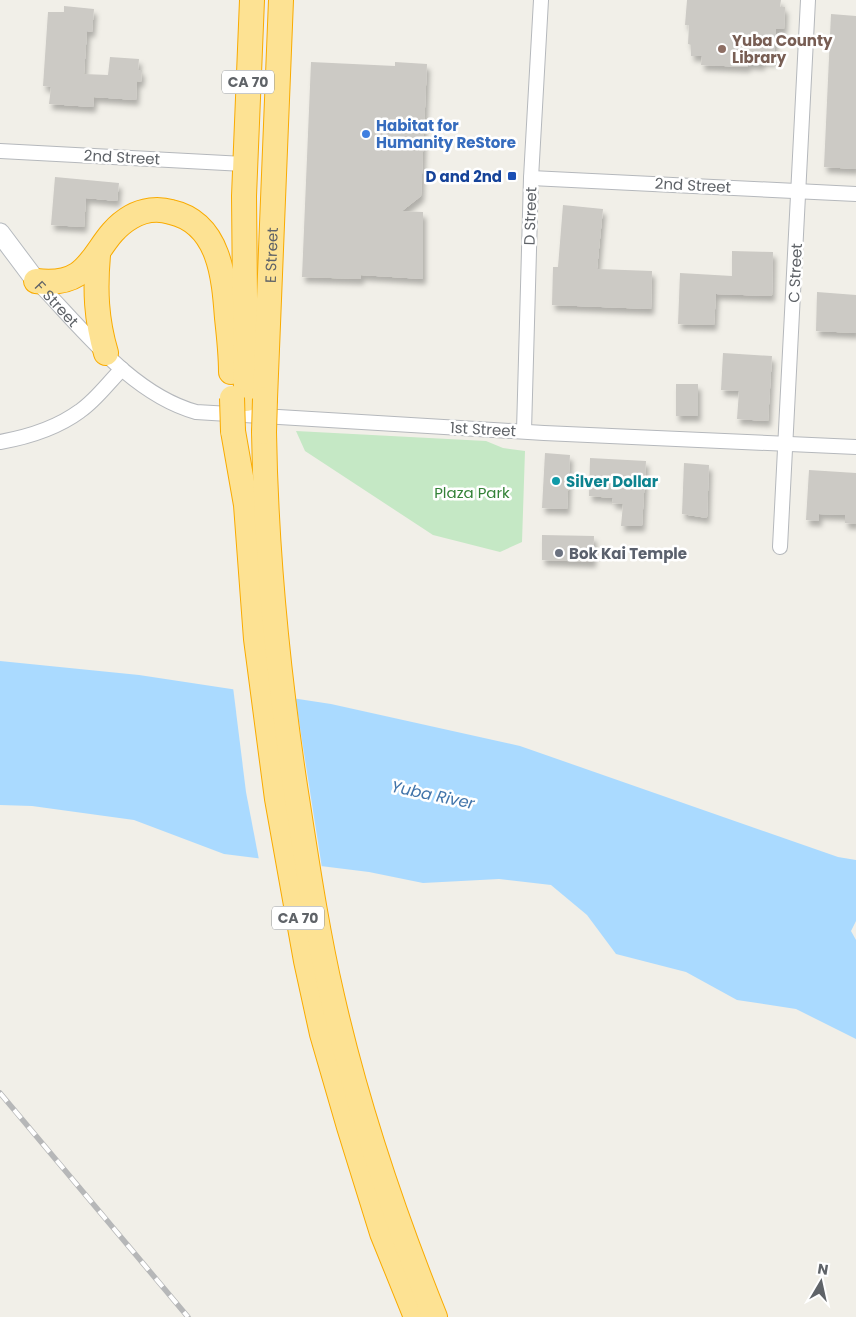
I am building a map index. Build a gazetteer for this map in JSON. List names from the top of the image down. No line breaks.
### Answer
{"streets":{"highway":["CA 70","E Street"],"main road":["F Street"],"street":["2nd Street","D Street","C Street","1st Street"]},"crossings":[["CA 70","E Street"],["2nd Street","D Street"],["2nd Street","E Street"],["2nd Street","C Street"],["D Street","1st Street"],["C Street","1st Street"],["F Street","1st Street"]],"water":["Yuba River"],"parks":["Plaza Park"],"places":{"other":["Yuba County Library","Habitat for Humanity ReStore","Silver Dollar","Bok Kai Temple"],"transit":["D and 2nd"]},"north":"top"}
